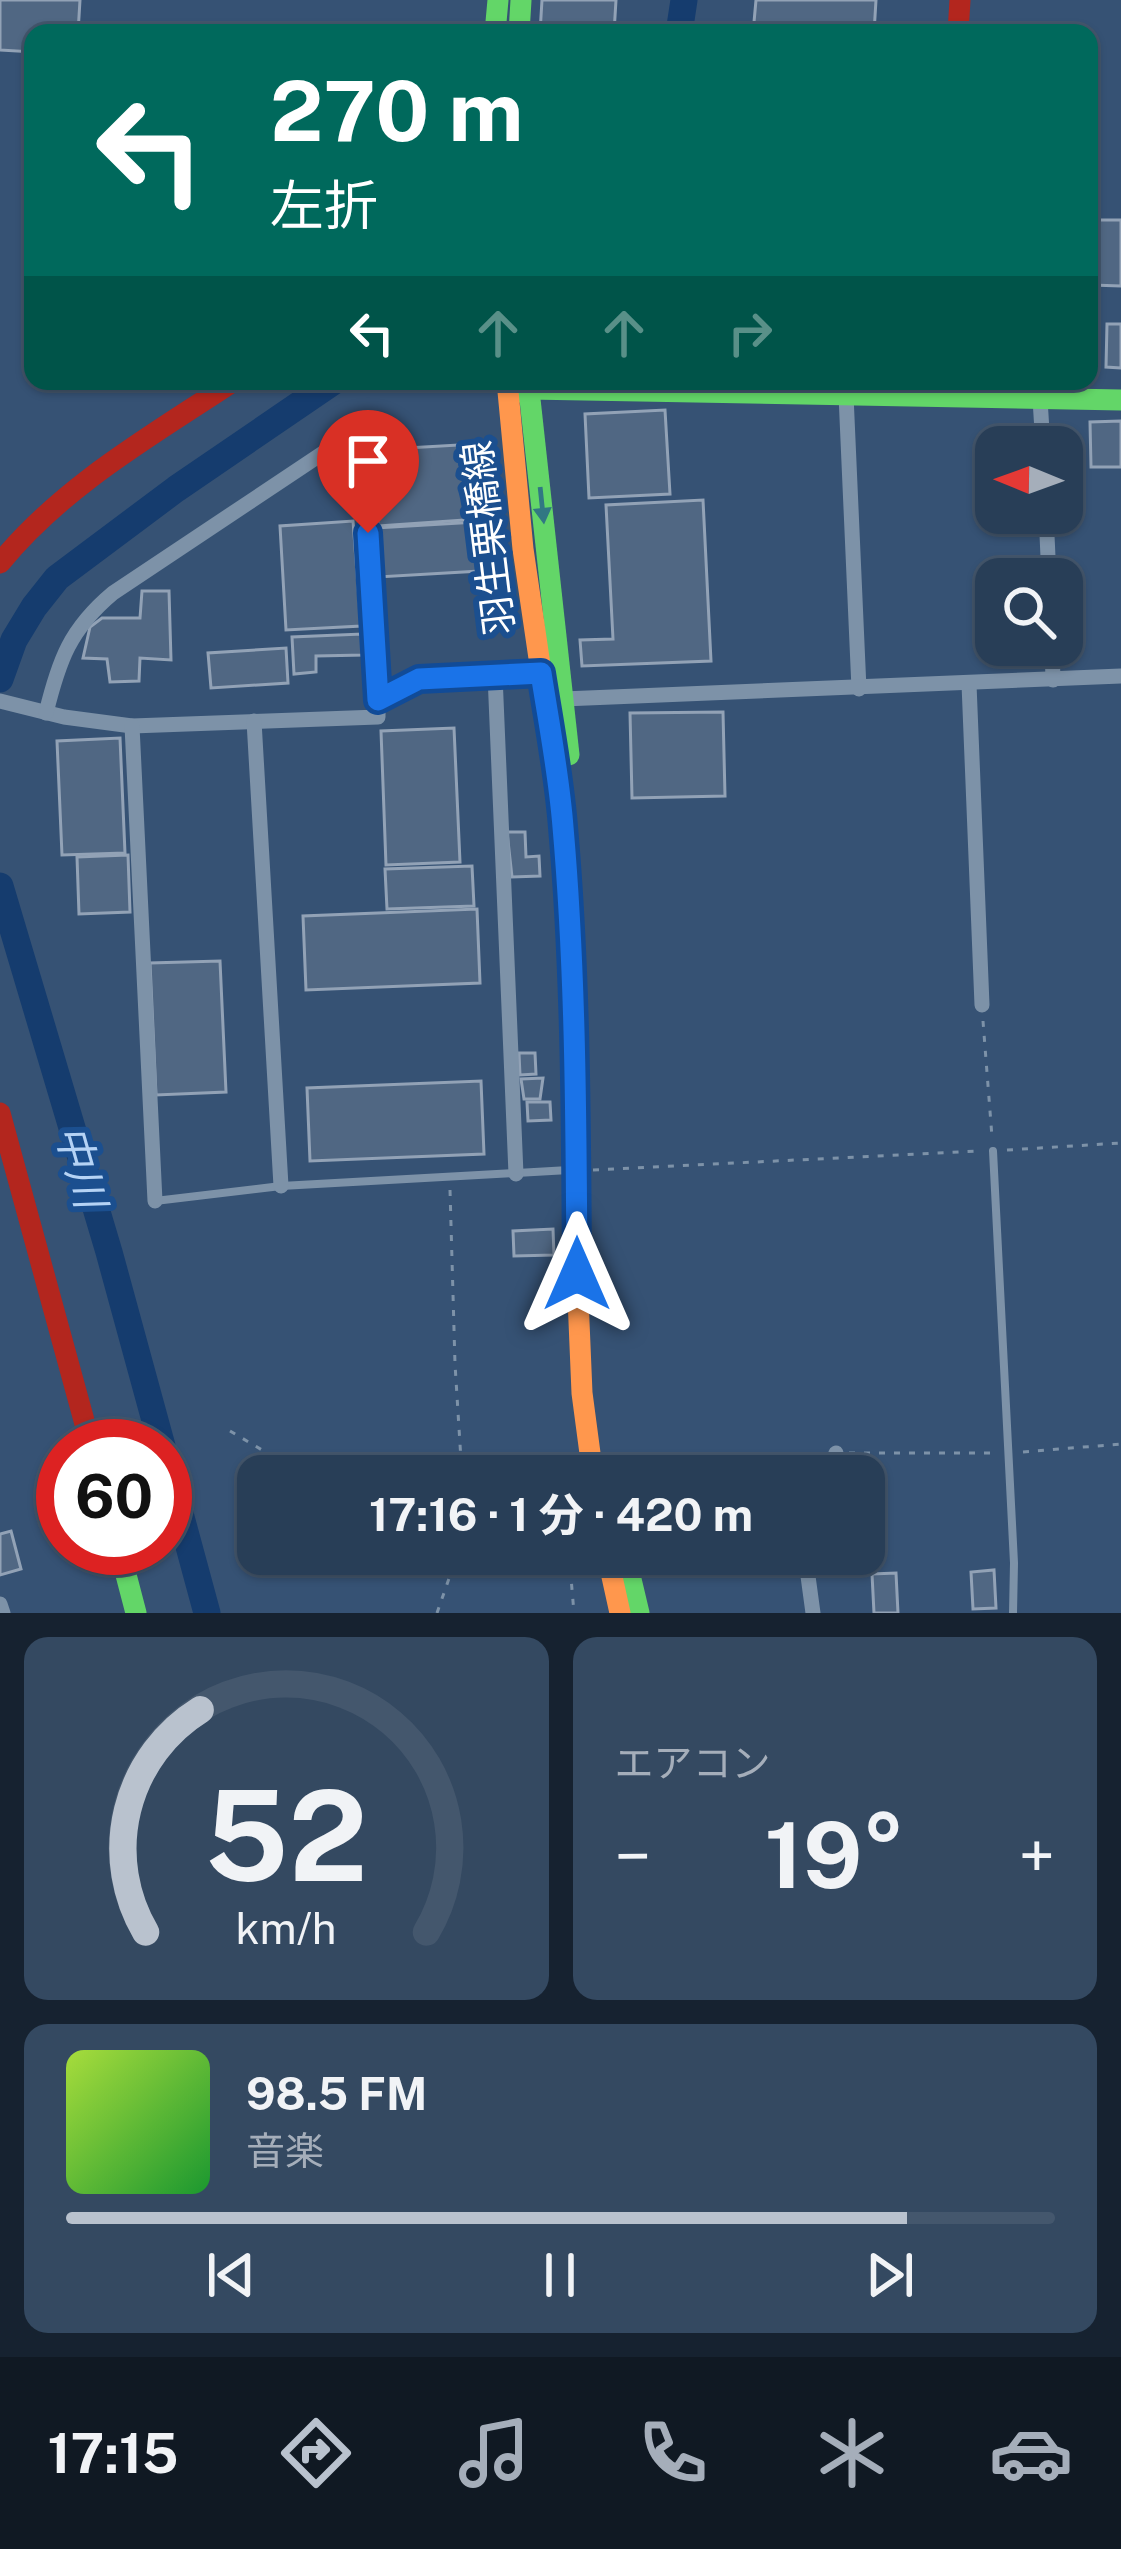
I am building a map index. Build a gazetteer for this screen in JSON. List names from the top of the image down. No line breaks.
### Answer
{"streets":{"main road":["羽生栗橋線"]},"water":["中川"],"north":"left","page":{"turn":["270 m","左折"],"limit":"60","trip":"17:16 · 1 分 · 420 m","tile":"エアコン","heat":["−","19°","+"],"song":["98.5 FM","音楽"],"tabs":"17:15","gauge":["52","km/h"]}}
